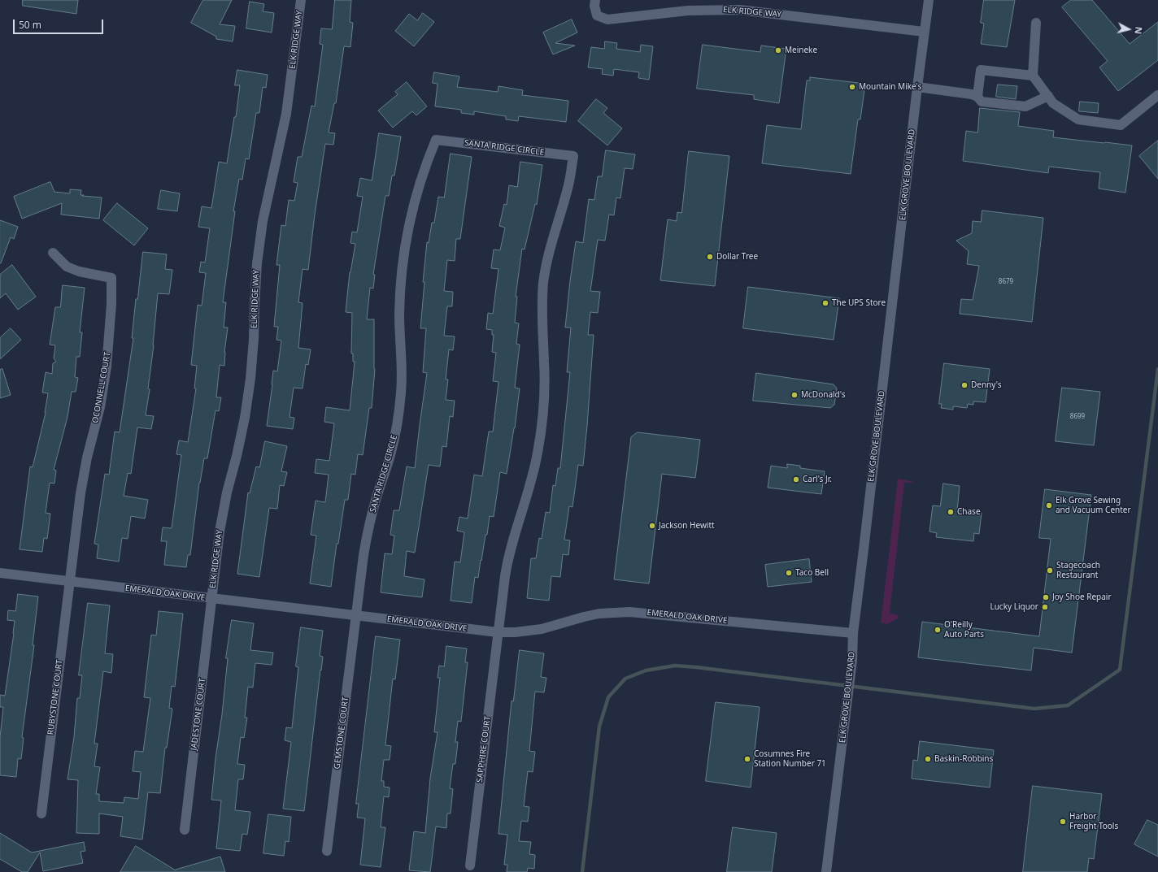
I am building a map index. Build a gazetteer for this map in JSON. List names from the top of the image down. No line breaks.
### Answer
{"streets":{"street":["ELK RIDGE WAY","SANTA RIDGE CIRCLE","ELK GROVE BOULEVARD","OCONNELL COURT","EMERALD OAK DRIVE","RUBYSTONE COURT","JADESTONE COURT","GEMSTONE COURT","SAPPHIRE COURT"]},"crossings":[["ELK RIDGE WAY","ELK GROVE BOULEVARD"],["ELK RIDGE WAY","EMERALD OAK DRIVE"],["ELK RIDGE WAY","JADESTONE COURT"],["SANTA RIDGE CIRCLE","EMERALD OAK DRIVE"],["SANTA RIDGE CIRCLE","GEMSTONE COURT"],["SANTA RIDGE CIRCLE","SAPPHIRE COURT"],["ELK GROVE BOULEVARD","EMERALD OAK DRIVE"],["OCONNELL COURT","EMERALD OAK DRIVE"],["OCONNELL COURT","RUBYSTONE COURT"],["EMERALD OAK DRIVE","RUBYSTONE COURT"],["EMERALD OAK DRIVE","JADESTONE COURT"],["EMERALD OAK DRIVE","GEMSTONE COURT"],["EMERALD OAK DRIVE","SAPPHIRE COURT"]],"places":["Meineke","Mountain Mike's","Dollar Tree","The UPS Store","Denny's","McDonald's","Carl's Jr.","Elk Grove Sewing and Vacuum Center","Chase","Jackson Hewitt","Stagecoach Restaurant","Taco Bell","Joy Shoe Repair","Lucky Liquor","O'Reilly Auto Parts","Cosumnes Fire Station Number 71","Baskin-Robbins","Harbor Freight Tools"],"house_numbers":["8679","8699"],"scale_bar":"50 m","north":"right"}
